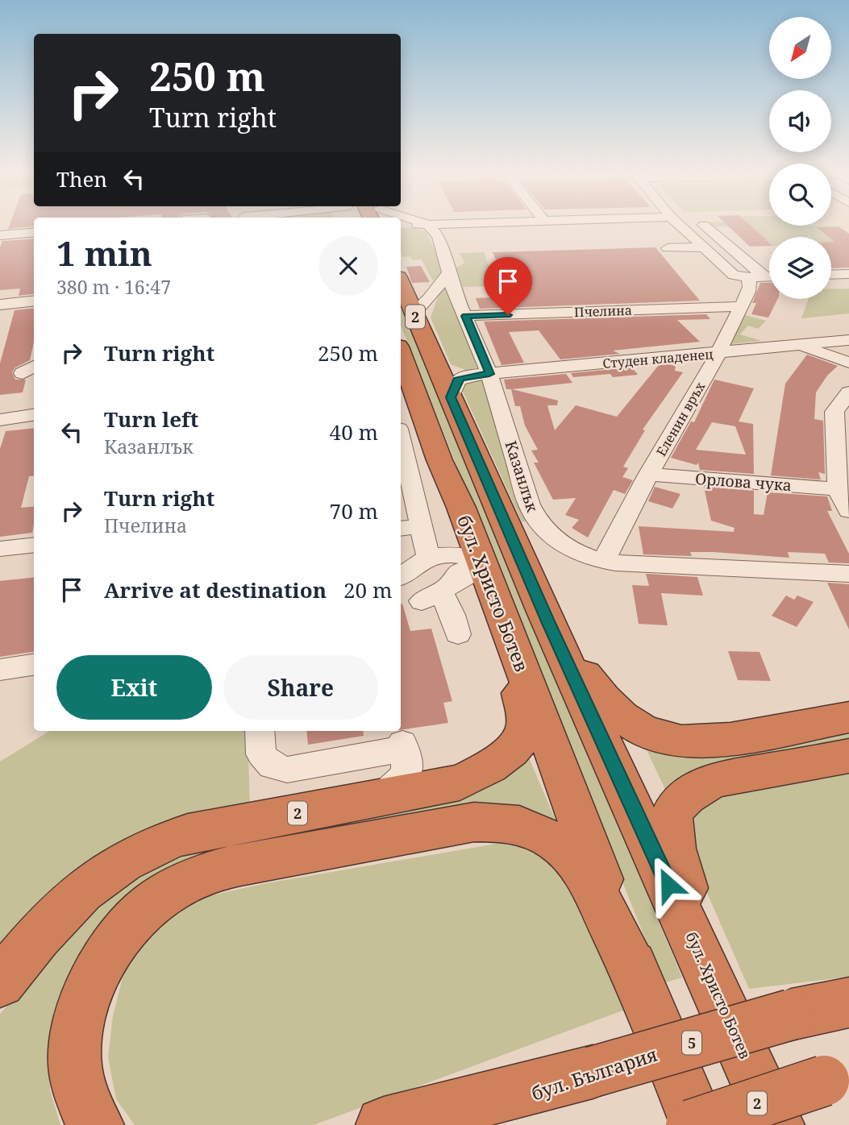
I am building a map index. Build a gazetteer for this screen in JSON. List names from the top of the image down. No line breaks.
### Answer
{"streets":{"highway":["2","бул. Христо Ботев","5","бул. България"],"street":["Пчелина","Студен кладенец","Еленин връх","Казанлък","Орлова чука"]},"crossings":[["Пчелина","Еленин връх"],["Пчелина","Казанлък"],["2","бул. Христо Ботев"],["Студен кладенец","Еленин връх"],["Студен кладенец","Казанлък"],["Студен кладенец","бул. Христо Ботев"],["Еленин връх","Казанлък"],["Еленин връх","Орлова чука"]],"north":"bottom left","page":{"turn":["250 m","Turn right"],"then":"Then","heading":["1 min","380 m · 16:47"],"list":[{"name":"Turn right","value":"250 m"},{"name":"Turn left","note":"Казанлък","value":"40 m"},{"name":"Turn right","note":"Пчелина","value":"70 m"},{"name":"Arrive at destination","value":"20 m"}],"buttons":["Exit","Share"]}}
